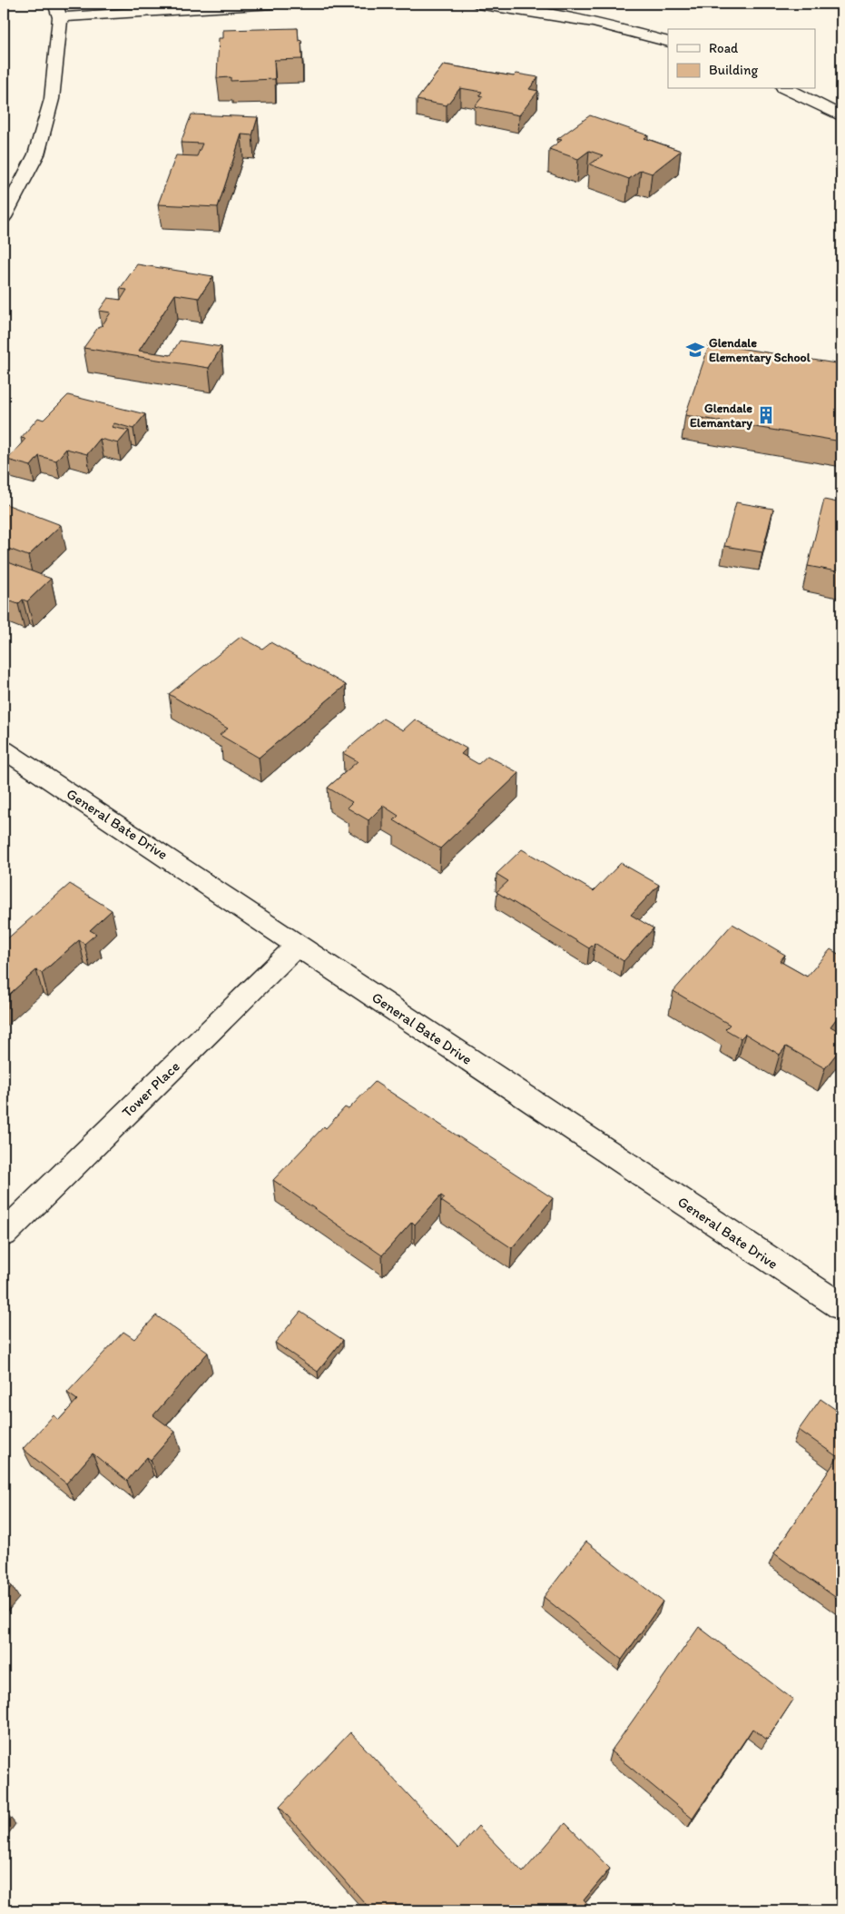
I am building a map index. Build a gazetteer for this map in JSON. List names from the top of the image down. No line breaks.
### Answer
{"streets":{"street":["General Bate Drive","Tower Place"]},"crossings":[["General Bate Drive","Tower Place"]],"places":{"school or university":["Glendale Elementary School"],"building":["Glendale Elemantary"]},"legend":["Road","Building"]}
